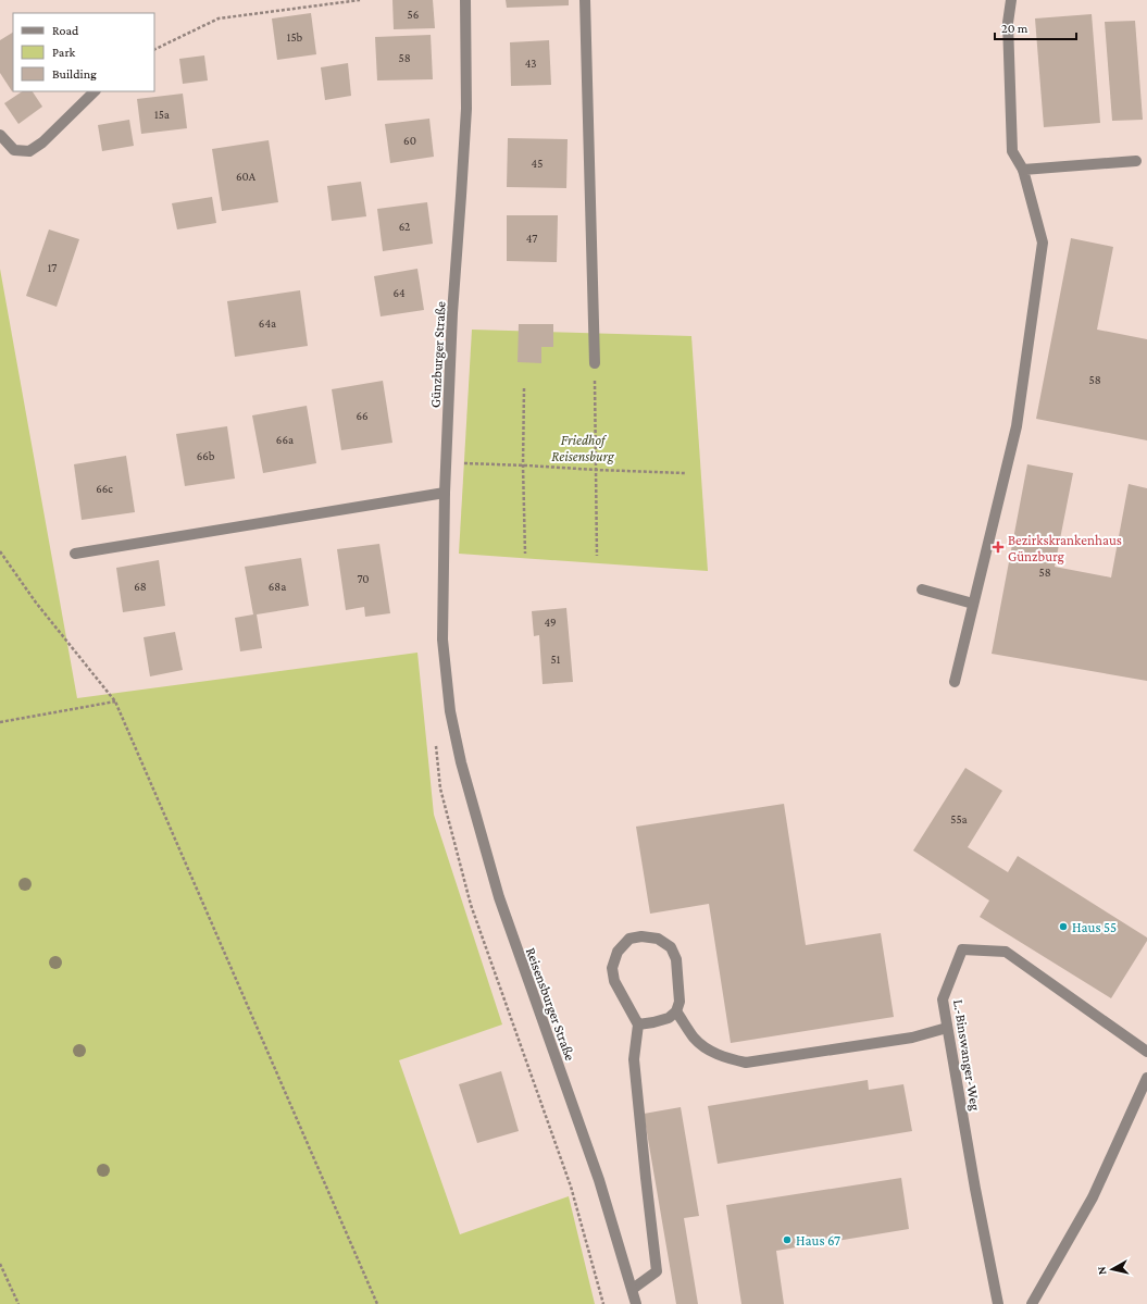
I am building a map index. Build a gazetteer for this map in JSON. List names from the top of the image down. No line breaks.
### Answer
{"streets":{"street":["Günzburger Straße","Reisensburger Straße","L.-Binswanger-Weg"]},"crossings":[["Günzburger Straße","Reisensburger Straße"]],"parks":["Friedhof Reisensburg"],"places":{"health":["Bezirkskrankenhaus Günzburg"],"other":["Haus 55","Haus 67"]},"house_numbers":["56","15b","58","43","15a","60","45","60A","62","47","17","64","64a","58","66","66a","66b","66c","58","70","68","68a","49","51","55a"],"legend":["Road","Park","Building"],"scale_bar":"20 m","north":"left"}
